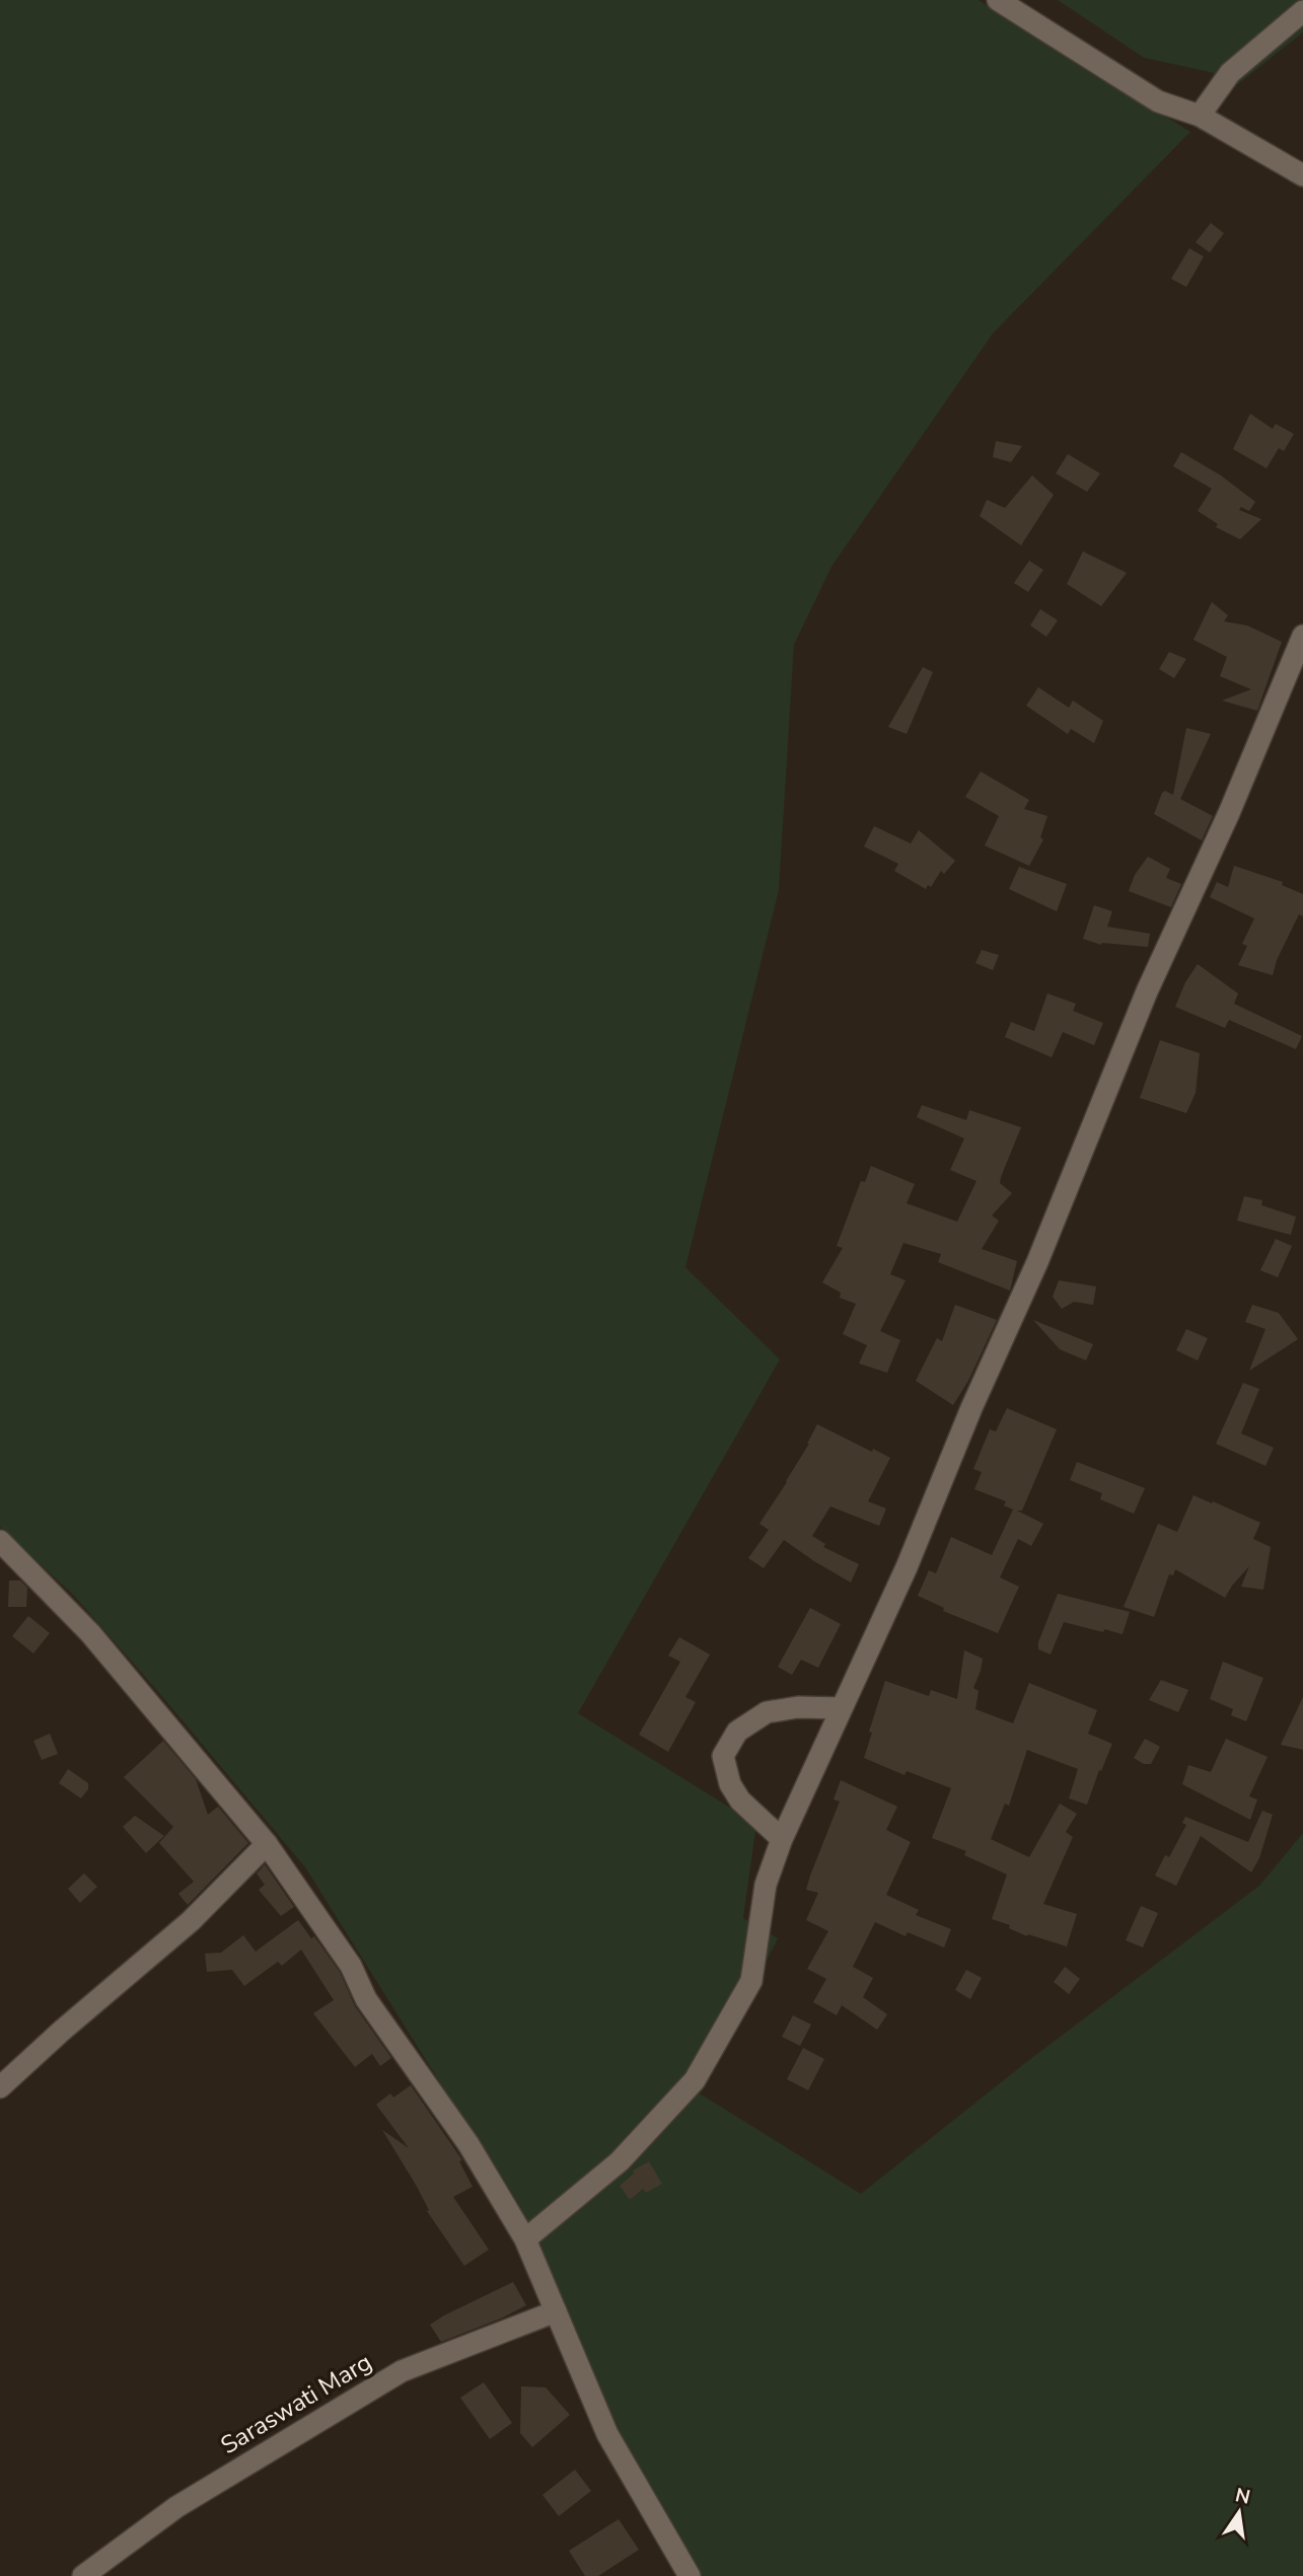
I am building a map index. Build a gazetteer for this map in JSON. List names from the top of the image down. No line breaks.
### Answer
{"streets":{"street":["Saraswati Marg"]},"north":"top"}
